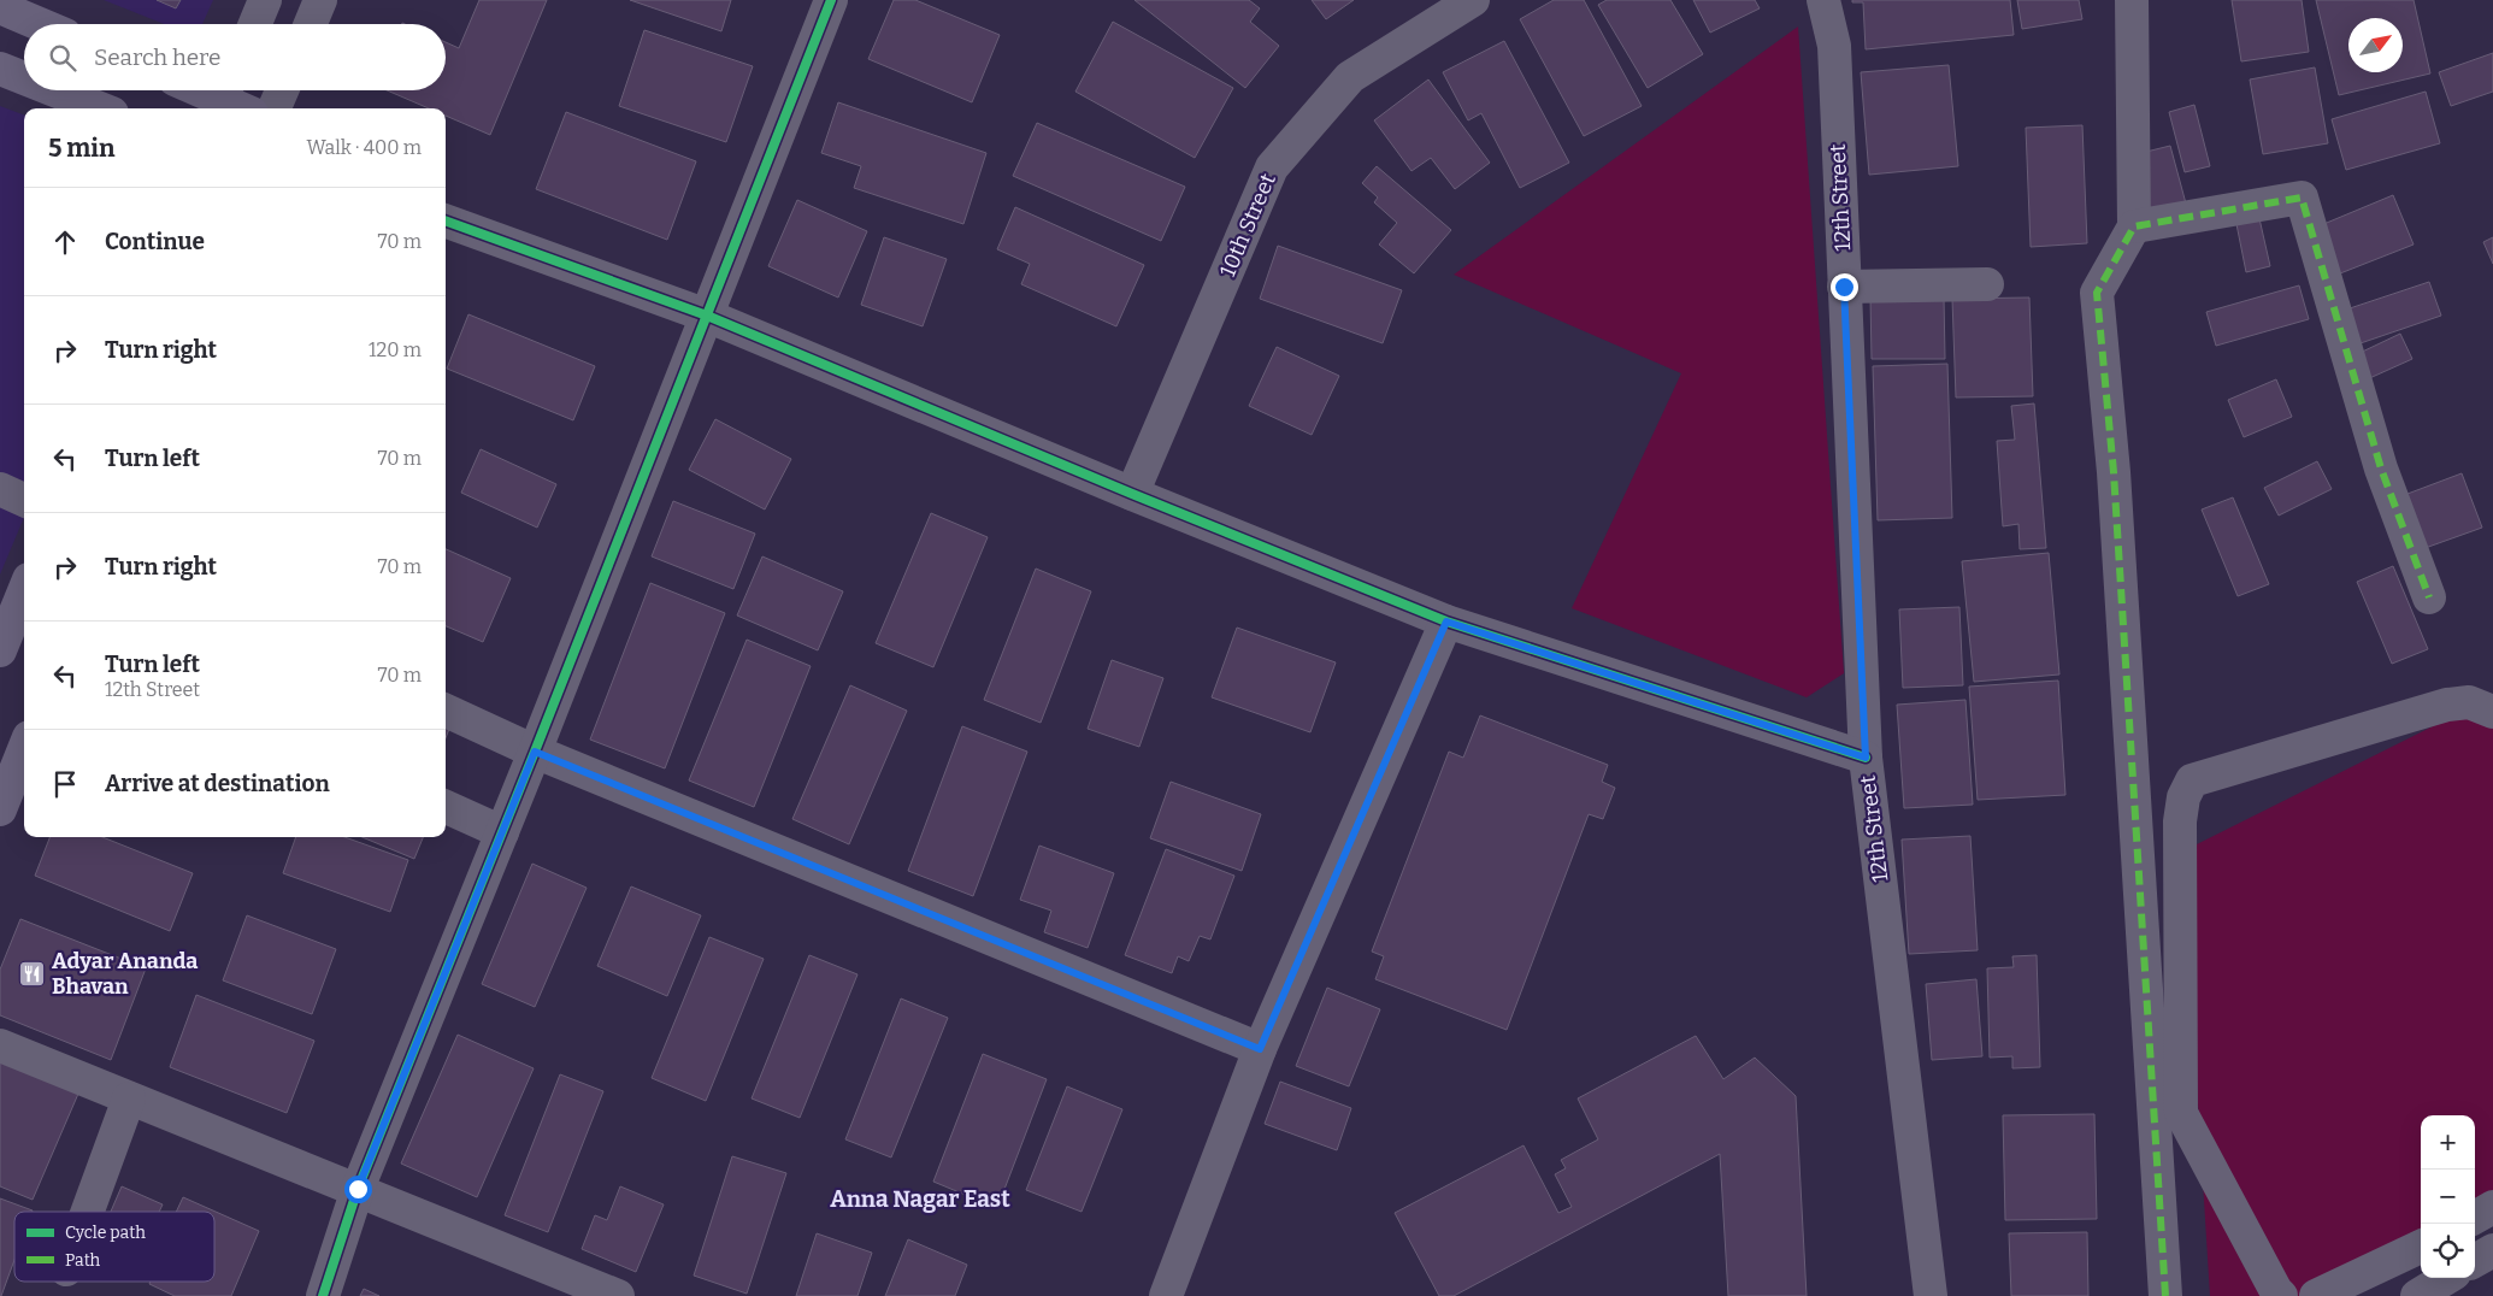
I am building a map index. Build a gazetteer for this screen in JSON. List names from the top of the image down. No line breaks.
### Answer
{"streets":{"street":["12th Street","10th Street"]},"districts":["Anna Nagar East"],"places":{"restaurant":["Adyar Ananda Bhavan"]},"legend":["Cycle path","Path"],"north":"top right","page":{"search":"Search here","heading":["5 min","Walk · 400 m"],"list":[["Continue","70 m"],["Turn right","120 m"],["Turn left","70 m"],["Turn right","70 m"],["Turn left","12th Street","70 m"],"Arrive at destination"],"map_buttons":["+","−"]}}
